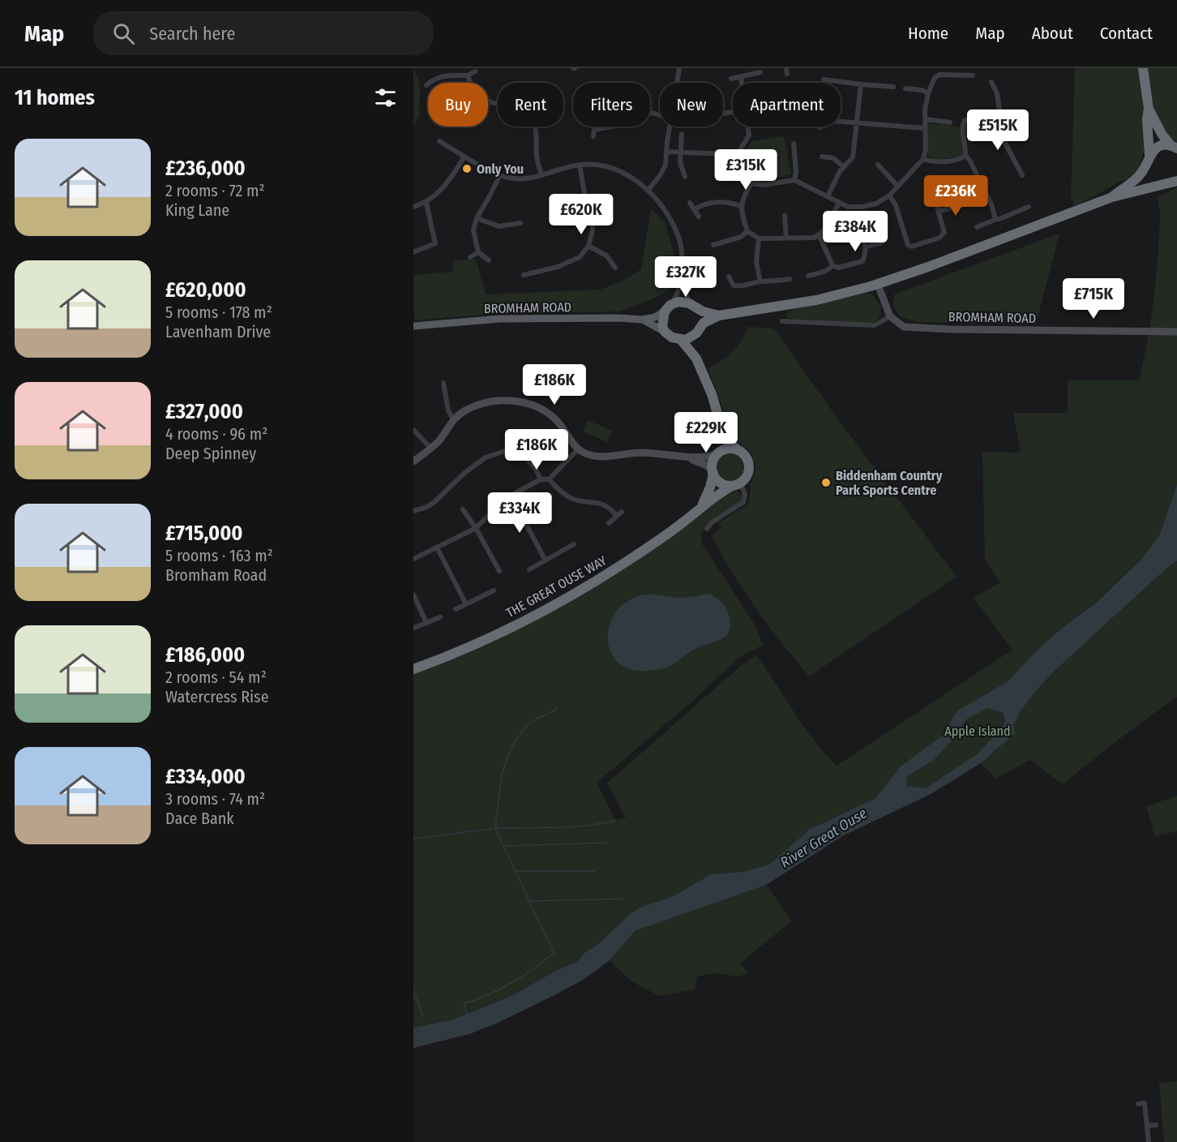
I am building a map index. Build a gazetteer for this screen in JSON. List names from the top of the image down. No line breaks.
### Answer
{"streets":{"highway":["THE GREAT OUSE WAY"],"main road":["BROMHAM ROAD"]},"water":["River Great Ouse"],"parks":["Apple Island"],"places":["Only You","Biddenham Country Park Sports Centre"],"page":{"header":"Map","search":"Search here","nav":["Home","Map","About","Contact"],"heading":"11 homes","chip":["Buy","Rent","Filters","New","Apartment"],"price":["£515K","£315K","£236K","£620K","£384K","£327K","£715K","£186K","£229K","£186K","£334K"],"list":[{"name":"£236,000","note":"2 rooms · 72 m² · King Lane"},{"name":"£620,000","note":"5 rooms · 178 m² · Lavenham Drive"},{"name":"£327,000","note":"4 rooms · 96 m² · Deep Spinney"},{"name":"£715,000","note":"5 rooms · 163 m² · Bromham Road"},{"name":"£186,000","note":"2 rooms · 54 m² · Watercress Rise"},{"name":"£334,000","note":"3 rooms · 74 m² · Dace Bank"}]}}
